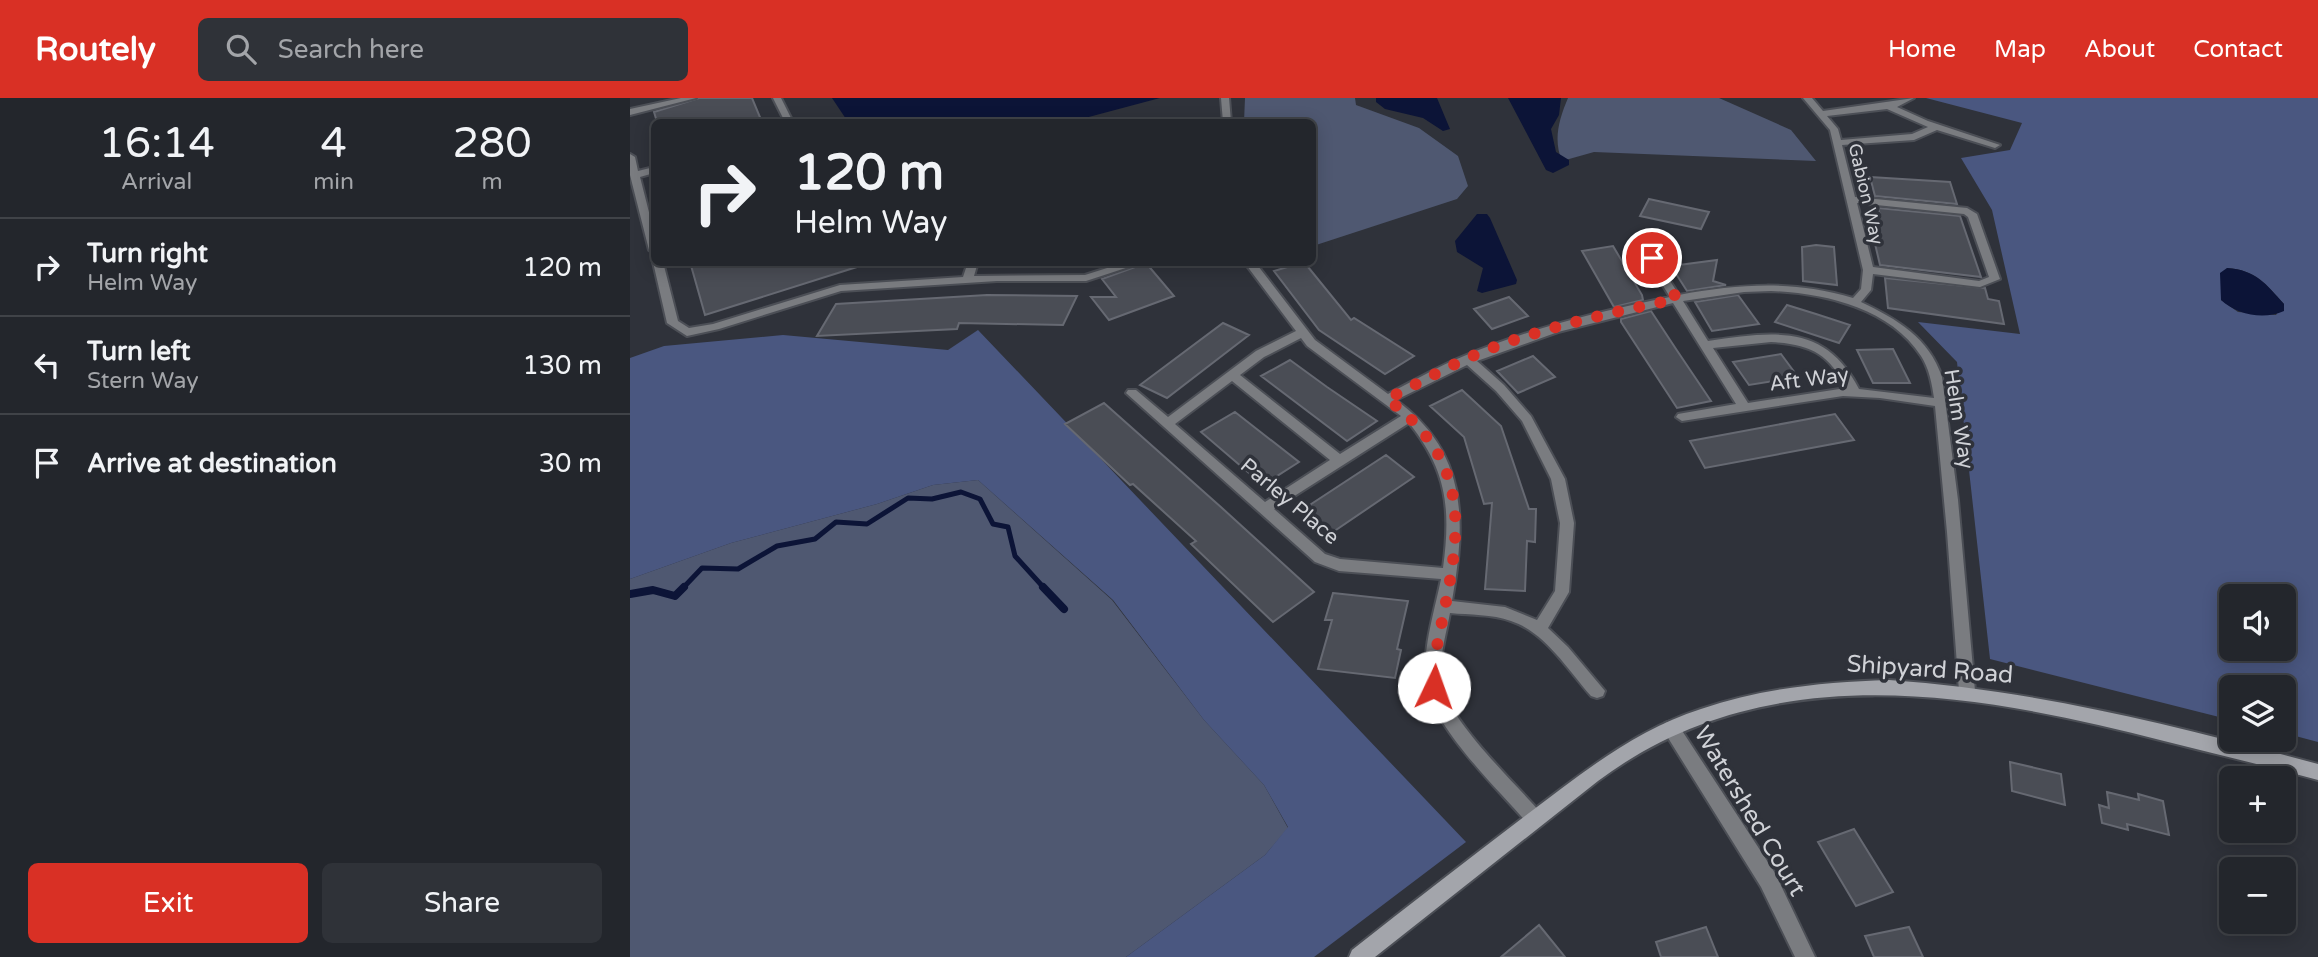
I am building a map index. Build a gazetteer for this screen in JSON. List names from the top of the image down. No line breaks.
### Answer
{"streets":{"street":["Gabion Way","Aft Way","Helm Way","Parley Place","Shipyard Road","Watershed Court"]},"crossings":[["Gabion Way","Helm Way"],["Aft Way","Helm Way"],["Helm Way","Shipyard Road"],["Shipyard Road","Watershed Court"]],"page":{"header":"Routely","search":"Search here","nav":["Home","Map","About","Contact"],"eta":["16:14","Arrival","4","min","280","m"],"turn":["120 m","Helm Way"],"list":[{"name":"Turn right","note":"Helm Way","value":"120 m"},{"name":"Turn left","note":"Stern Way","value":"130 m"},{"name":"Arrive at destination","value":"30 m"}],"map_buttons":["+","−"],"buttons":["Exit","Share"]}}
